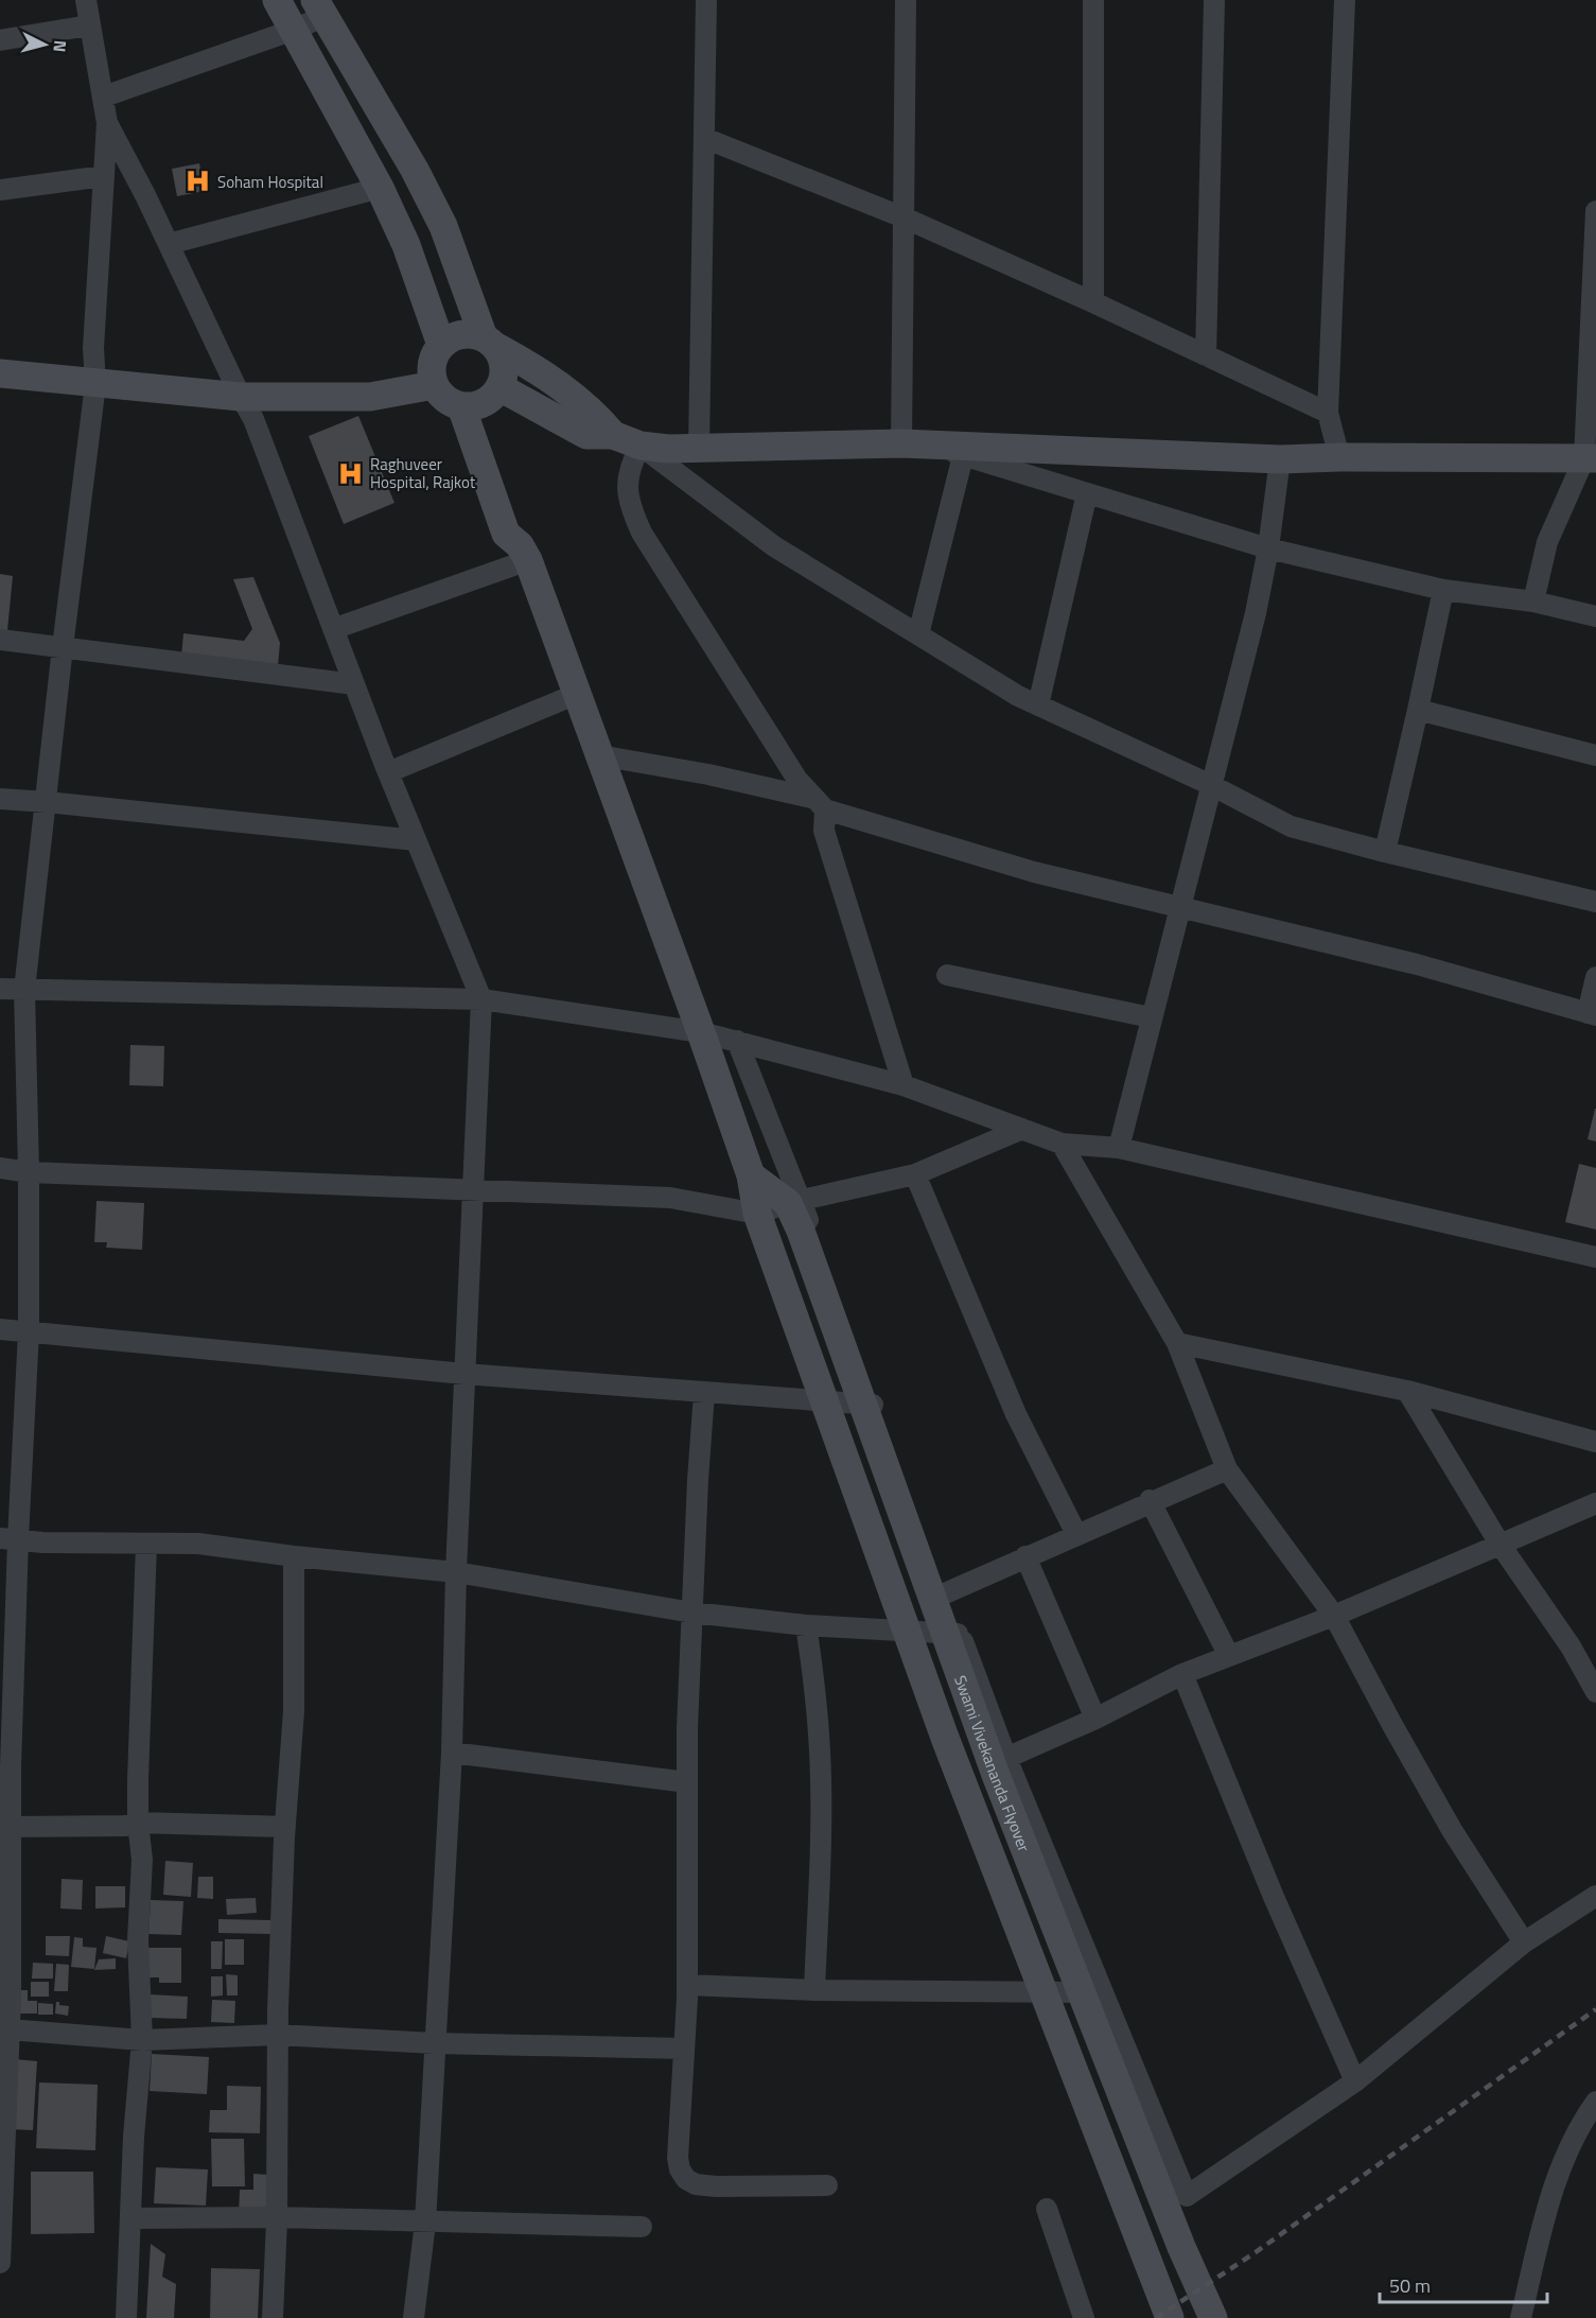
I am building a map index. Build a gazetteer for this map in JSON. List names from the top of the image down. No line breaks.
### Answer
{"streets":{"main road":["Swami Vivekananda Flyover"]},"places":{"hospital":["Soham Hospital","Raghuveer Hospital, Rajkot"]},"scale_bar":"50 m","north":"right"}
